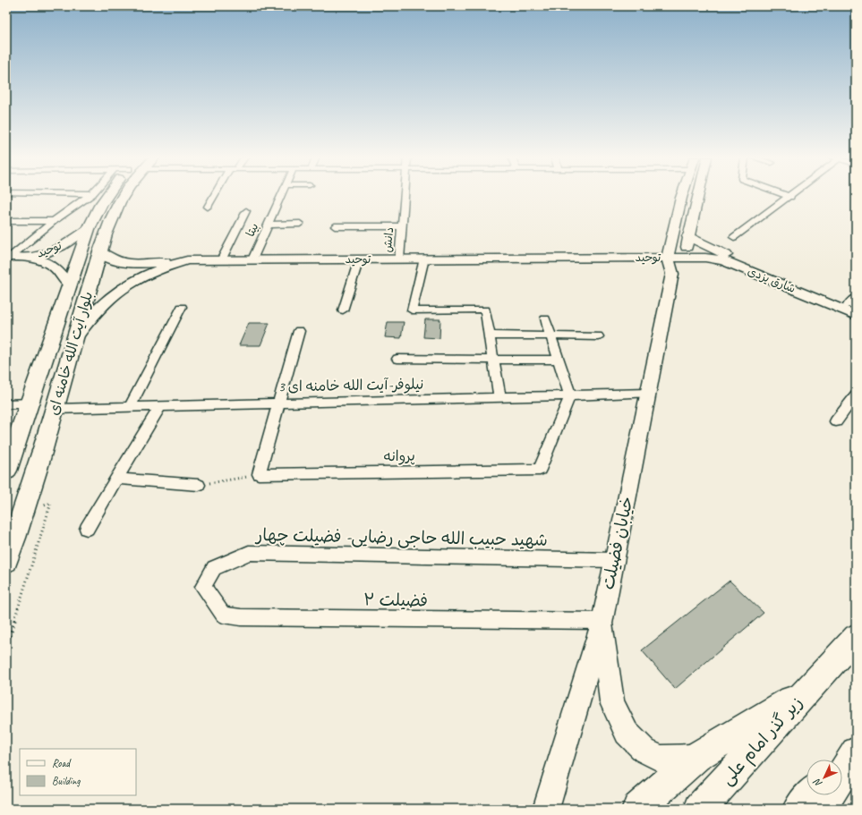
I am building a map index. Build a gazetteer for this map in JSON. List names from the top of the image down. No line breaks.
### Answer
{"streets":{"main road":["توحید","شارق یزدی","بلوار آیت الله خامنه ای","خیابان فضیلت","زیر گذر امام علی"],"street":["بیتا","دانش","نیلوفر-آیت الله خامنه ای 3","پروانه","شهید حبیب الله حاجی رضایی- فضیلت چهار","فضیلت ۲"]},"crossings":[["بیتا","توحید"],["دانش","توحید"],["توحید","شارق یزدی"],["توحید","بلوار آیت الله خامنه ای"],["توحید","خیابان فضیلت"],["بلوار آیت الله خامنه ای","نیلوفر-آیت الله خامنه ای 3"],["نیلوفر-آیت الله خامنه ای 3","پروانه"],["نیلوفر-آیت الله خامنه ای 3","خیابان فضیلت"],["شهید حبیب الله حاجی رضایی- فضیلت چهار","خیابان فضیلت"],["شهید حبیب الله حاجی رضایی- فضیلت چهار","فضیلت ۲"],["خیابان فضیلت","فضیلت ۲"]],"legend":["Road","Building"],"north":"bottom left"}
